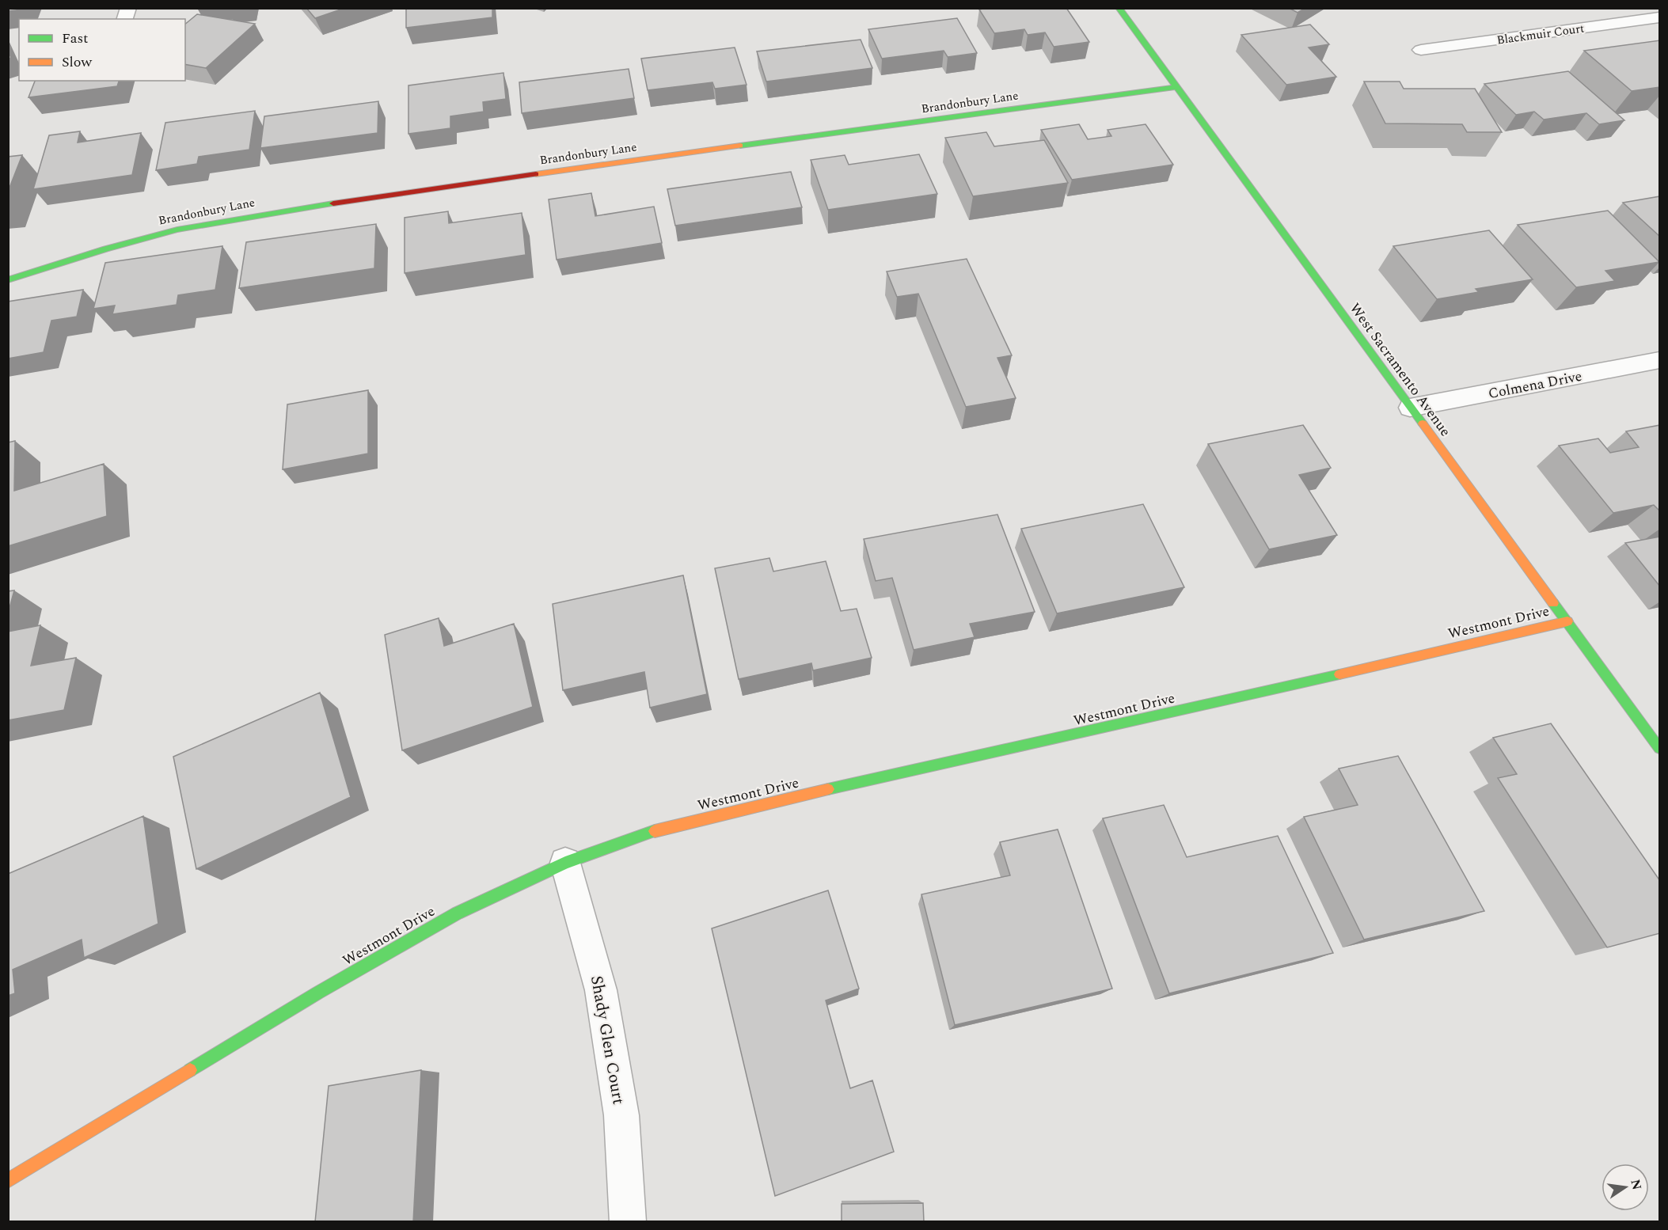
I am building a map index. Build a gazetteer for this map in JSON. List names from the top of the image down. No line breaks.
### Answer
{"streets":{"street":["Blackmuir Court","Brandonbury Lane","West Sacramento Avenue","Colmena Drive","Westmont Drive","Shady Glen Court"]},"crossings":[["Brandonbury Lane","West Sacramento Avenue"],["West Sacramento Avenue","Colmena Drive"],["West Sacramento Avenue","Westmont Drive"],["Westmont Drive","Shady Glen Court"]],"legend":["Fast","Slow"],"north":"right"}
